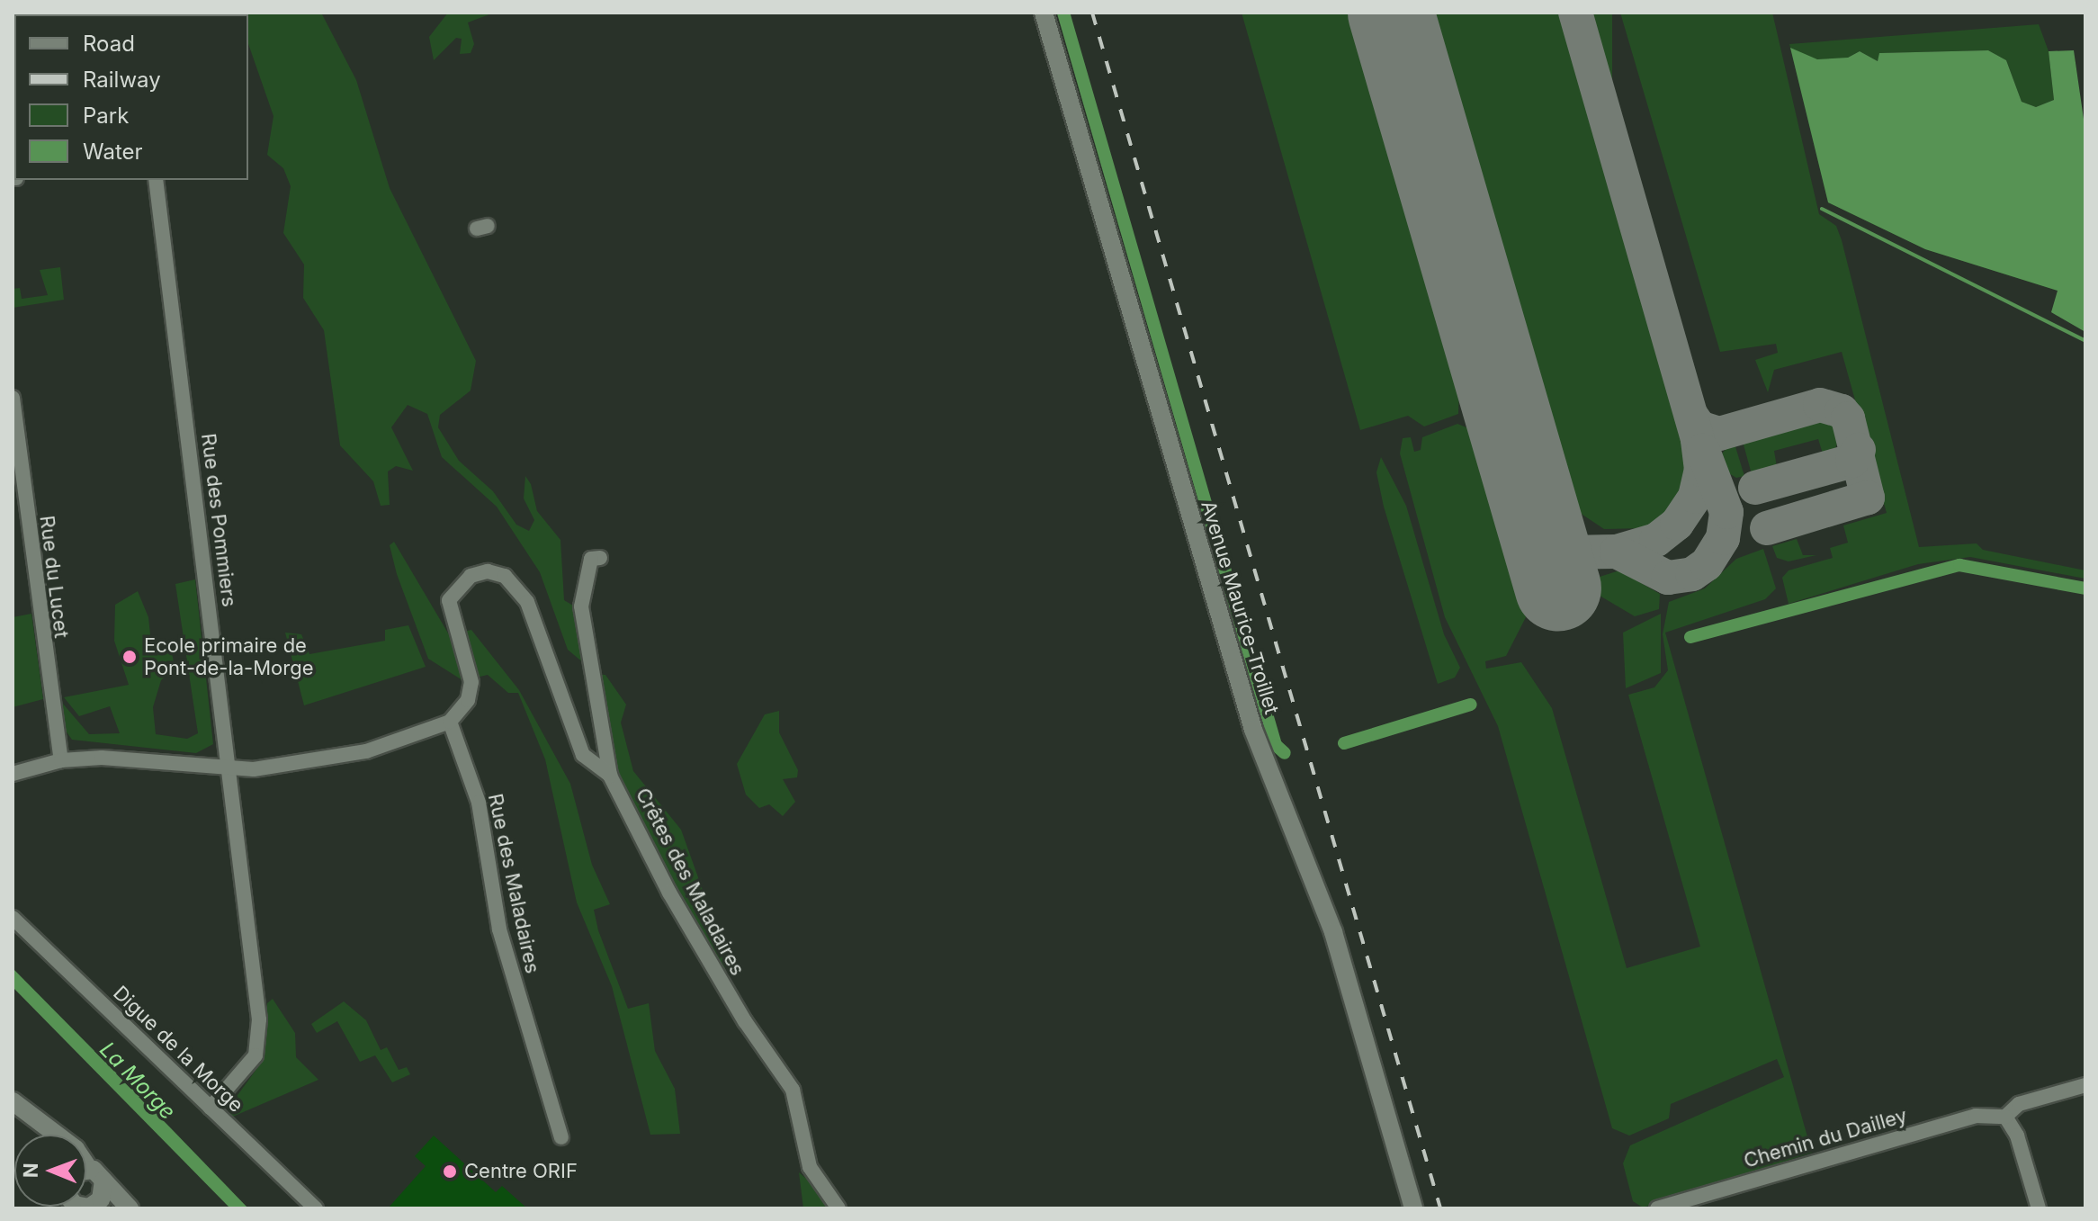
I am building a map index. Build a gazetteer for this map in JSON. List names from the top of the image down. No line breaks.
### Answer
{"streets":{"street":["Rue des Pommiers","Rue du Lucet","Avenue Maurice-Troillet","Crêtes des Maladaires","Rue des Maladaires","Digue de la Morge","Chemin du Dailley"]},"crossings":[["Rue des Pommiers","Digue de la Morge"]],"water":["La Morge"],"places":["Ecole primaire de Pont-de-la-Morge","Centre ORIF"],"legend":["Road","Railway","Park","Water"],"north":"left"}
